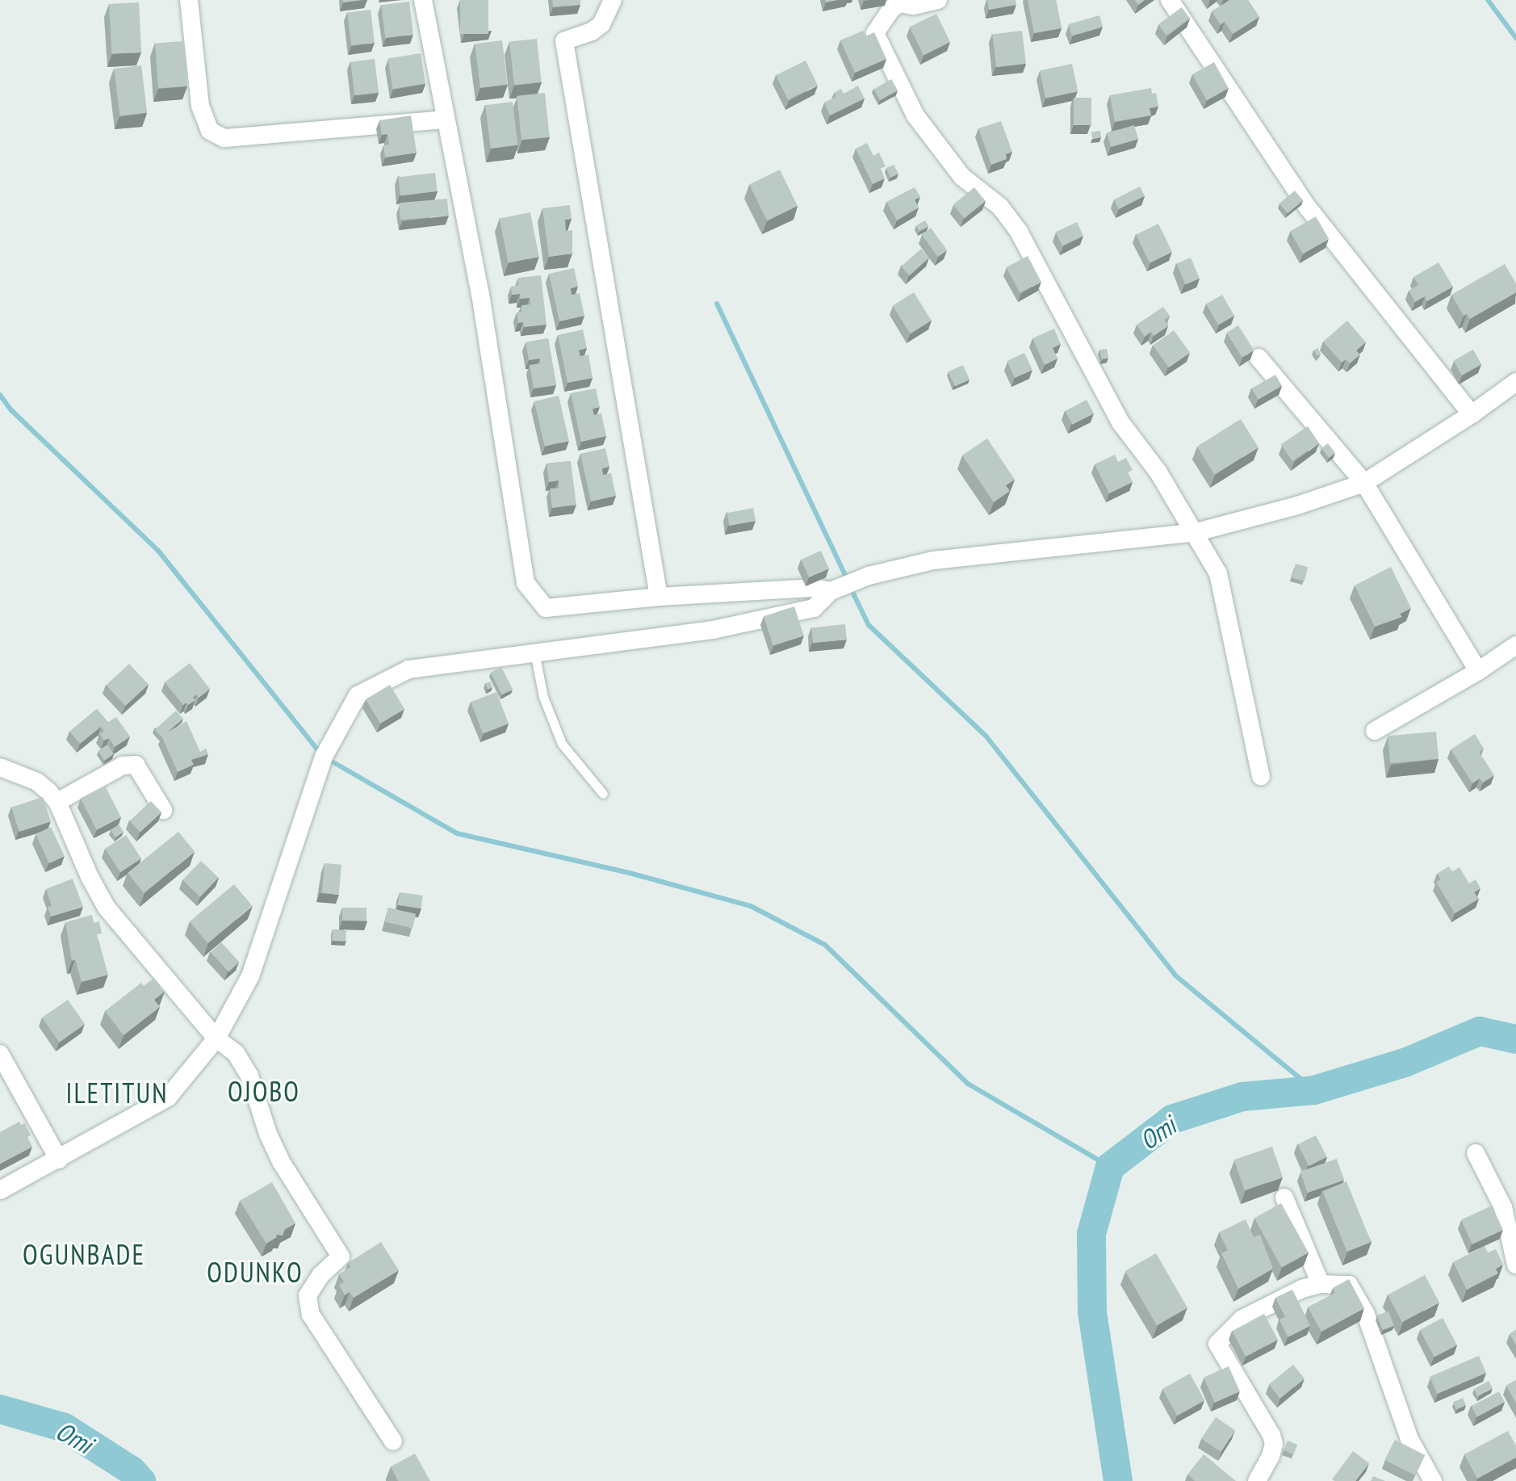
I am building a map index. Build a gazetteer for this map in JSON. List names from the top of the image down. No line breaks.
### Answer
{"districts":["OJOBO","ILETITUN","OGUNBADE","ODUNKO"],"water":["Omi"]}
